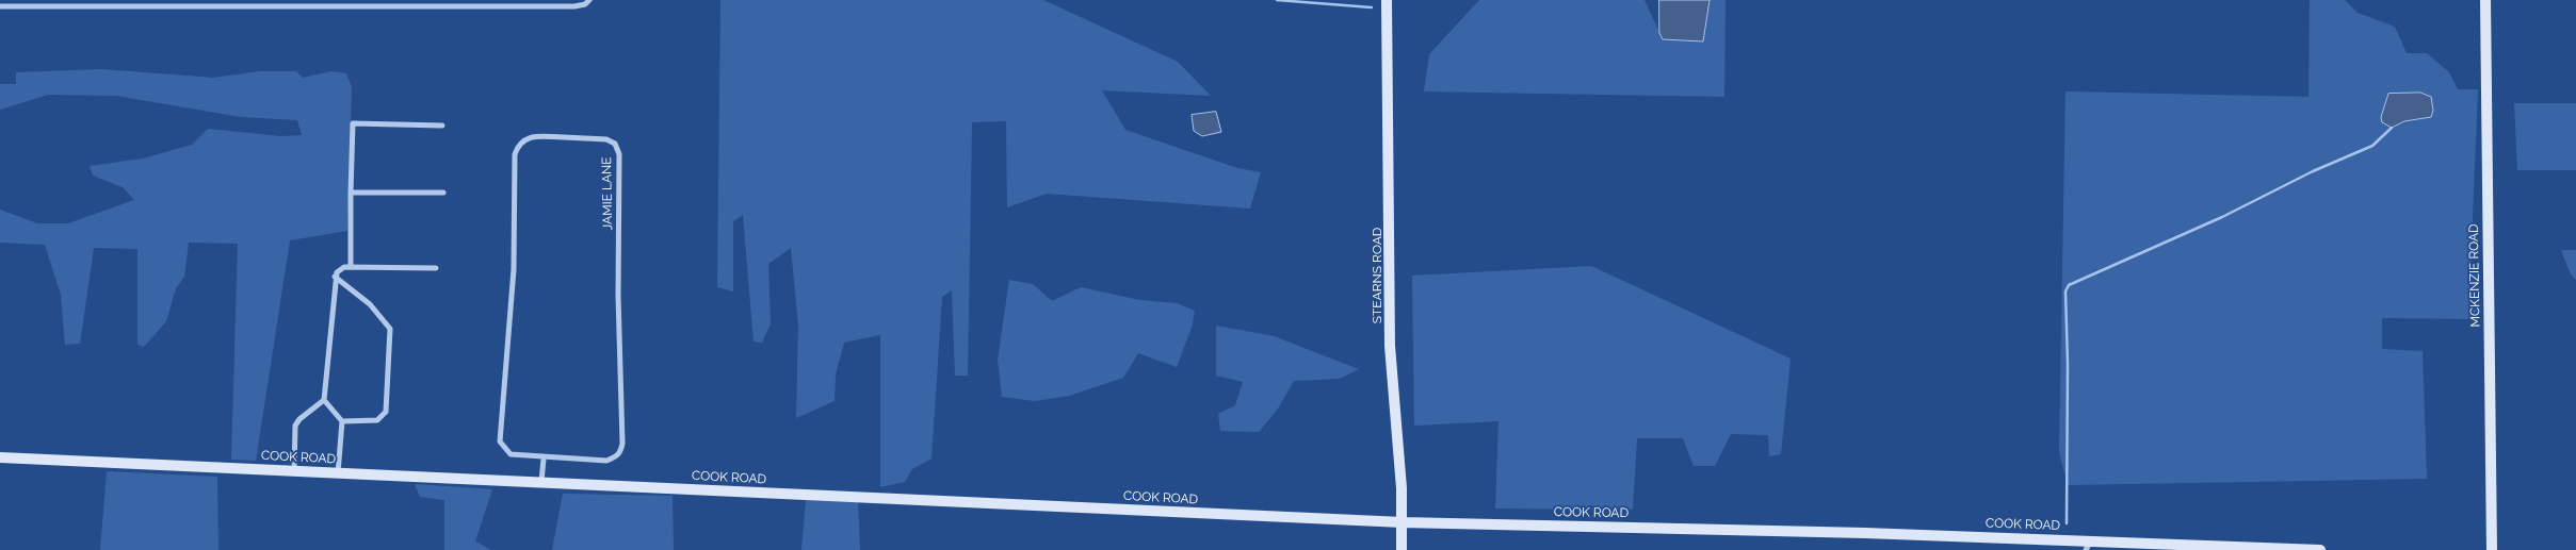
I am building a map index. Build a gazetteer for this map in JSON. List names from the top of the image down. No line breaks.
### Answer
{"streets":{"street":["JAMIE LANE","STEARNS ROAD","MCKENZIE ROAD","COOK ROAD"]},"crossings":[["STEARNS ROAD","COOK ROAD"]]}
